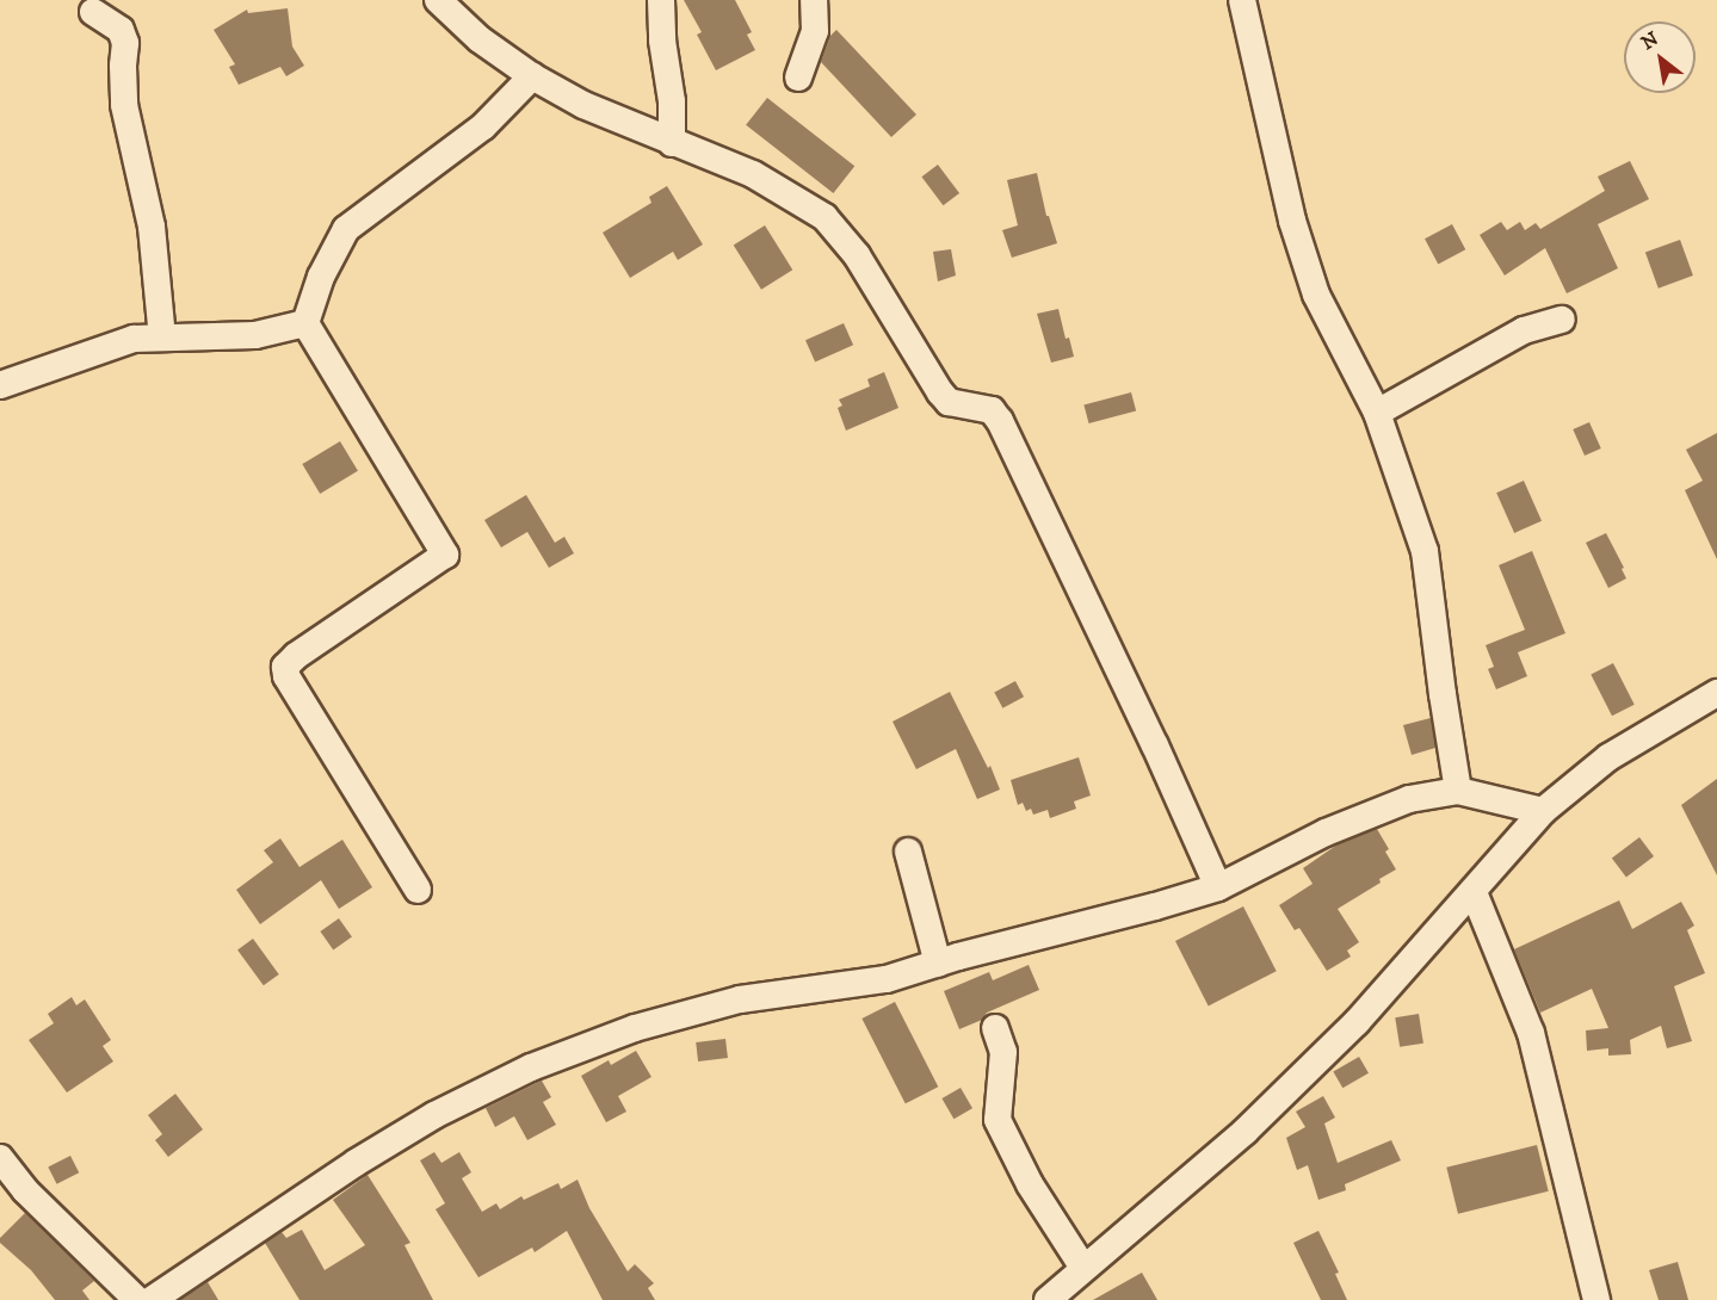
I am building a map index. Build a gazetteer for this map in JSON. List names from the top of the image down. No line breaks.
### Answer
{"north":"top left"}
